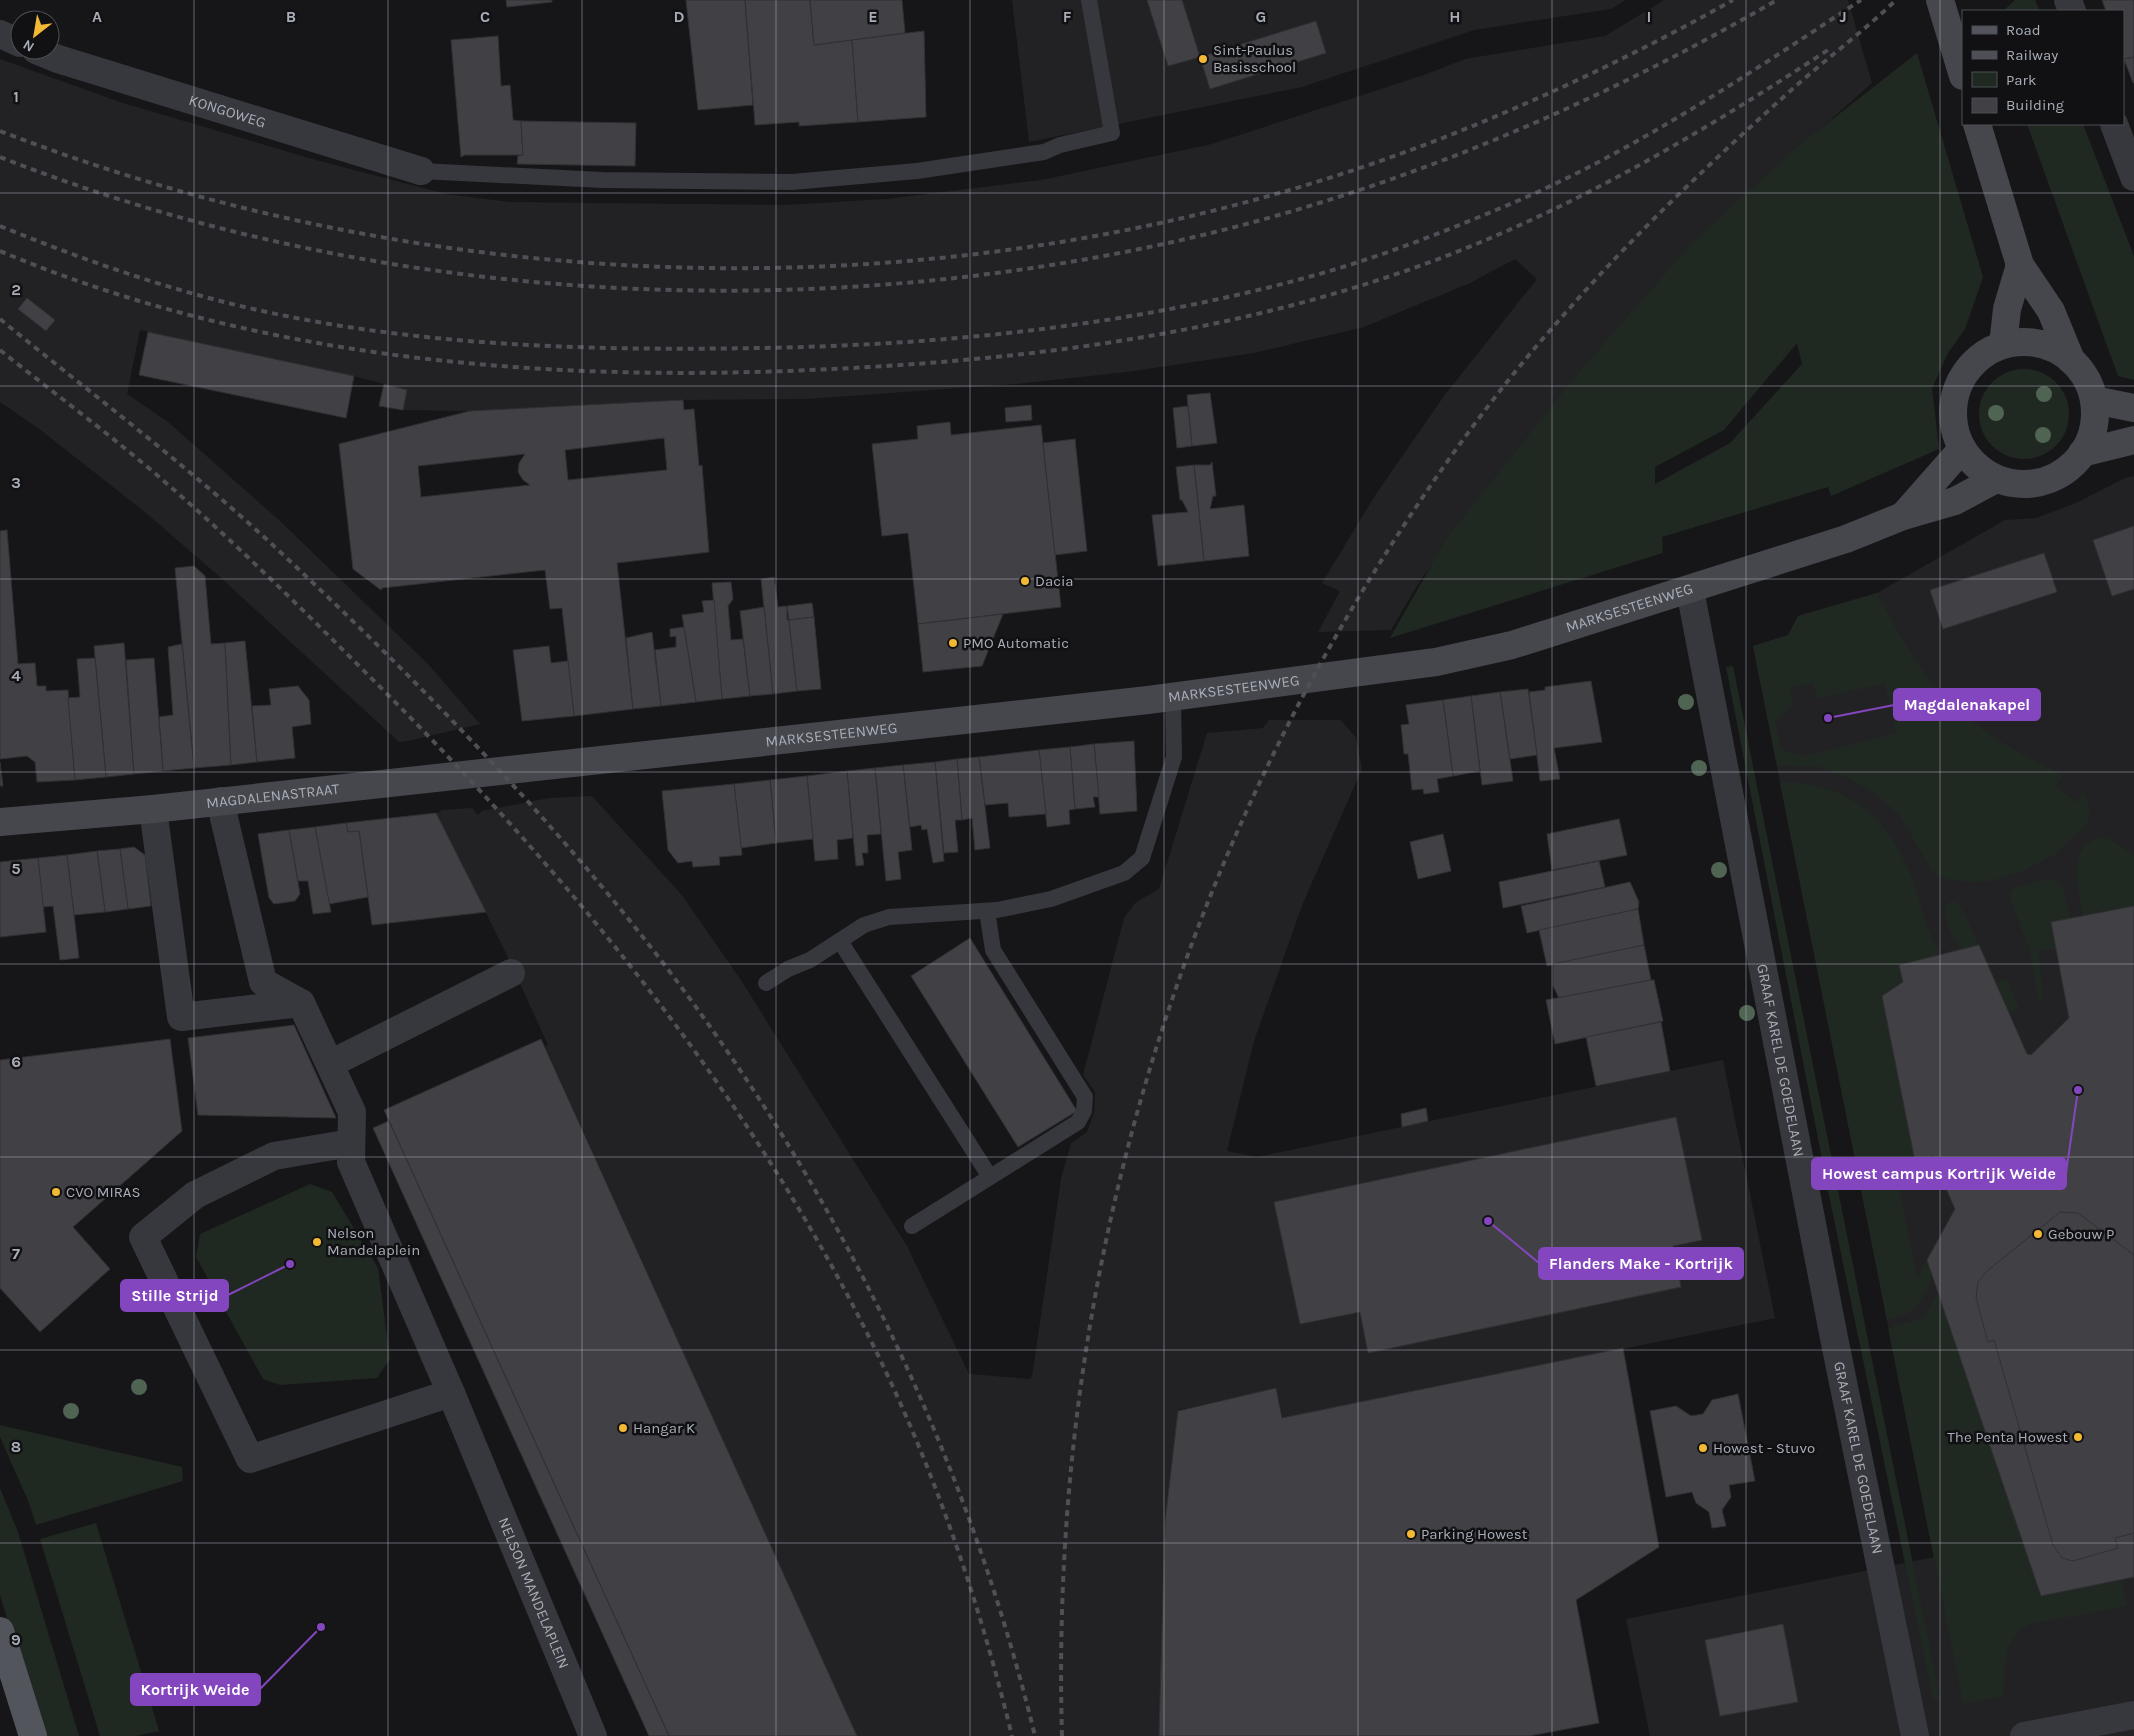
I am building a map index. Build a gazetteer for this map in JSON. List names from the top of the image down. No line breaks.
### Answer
{"streets":{"street":["KONGOWEG","MARKSESTEENWEG","MAGDALENASTRAAT","GRAAF KAREL DE GOEDELAAN","NELSON MANDELAPLEIN"]},"crossings":[["MARKSESTEENWEG","MAGDALENASTRAAT"],["MARKSESTEENWEG","GRAAF KAREL DE GOEDELAAN"]],"places":["Sint-Paulus Basisschool","Dacia","PMO Automatic","Magdalenakapel","Howest campus Kortrijk Weide","CVO MIRAS","Flanders Make - Kortrijk","Gebouw P","Nelson Mandelaplein","Stille Strijd","Hangar K","The Penta Howest","Howest - Stuvo","Parking Howest","Kortrijk Weide"],"legend":["Road","Railway","Park","Building"],"north":"bottom left","grid":{"columns":["A","B","C","D","E","F","G","H","I","J"],"rows":["1","2","3","4","5","6","7","8","9"]}}
